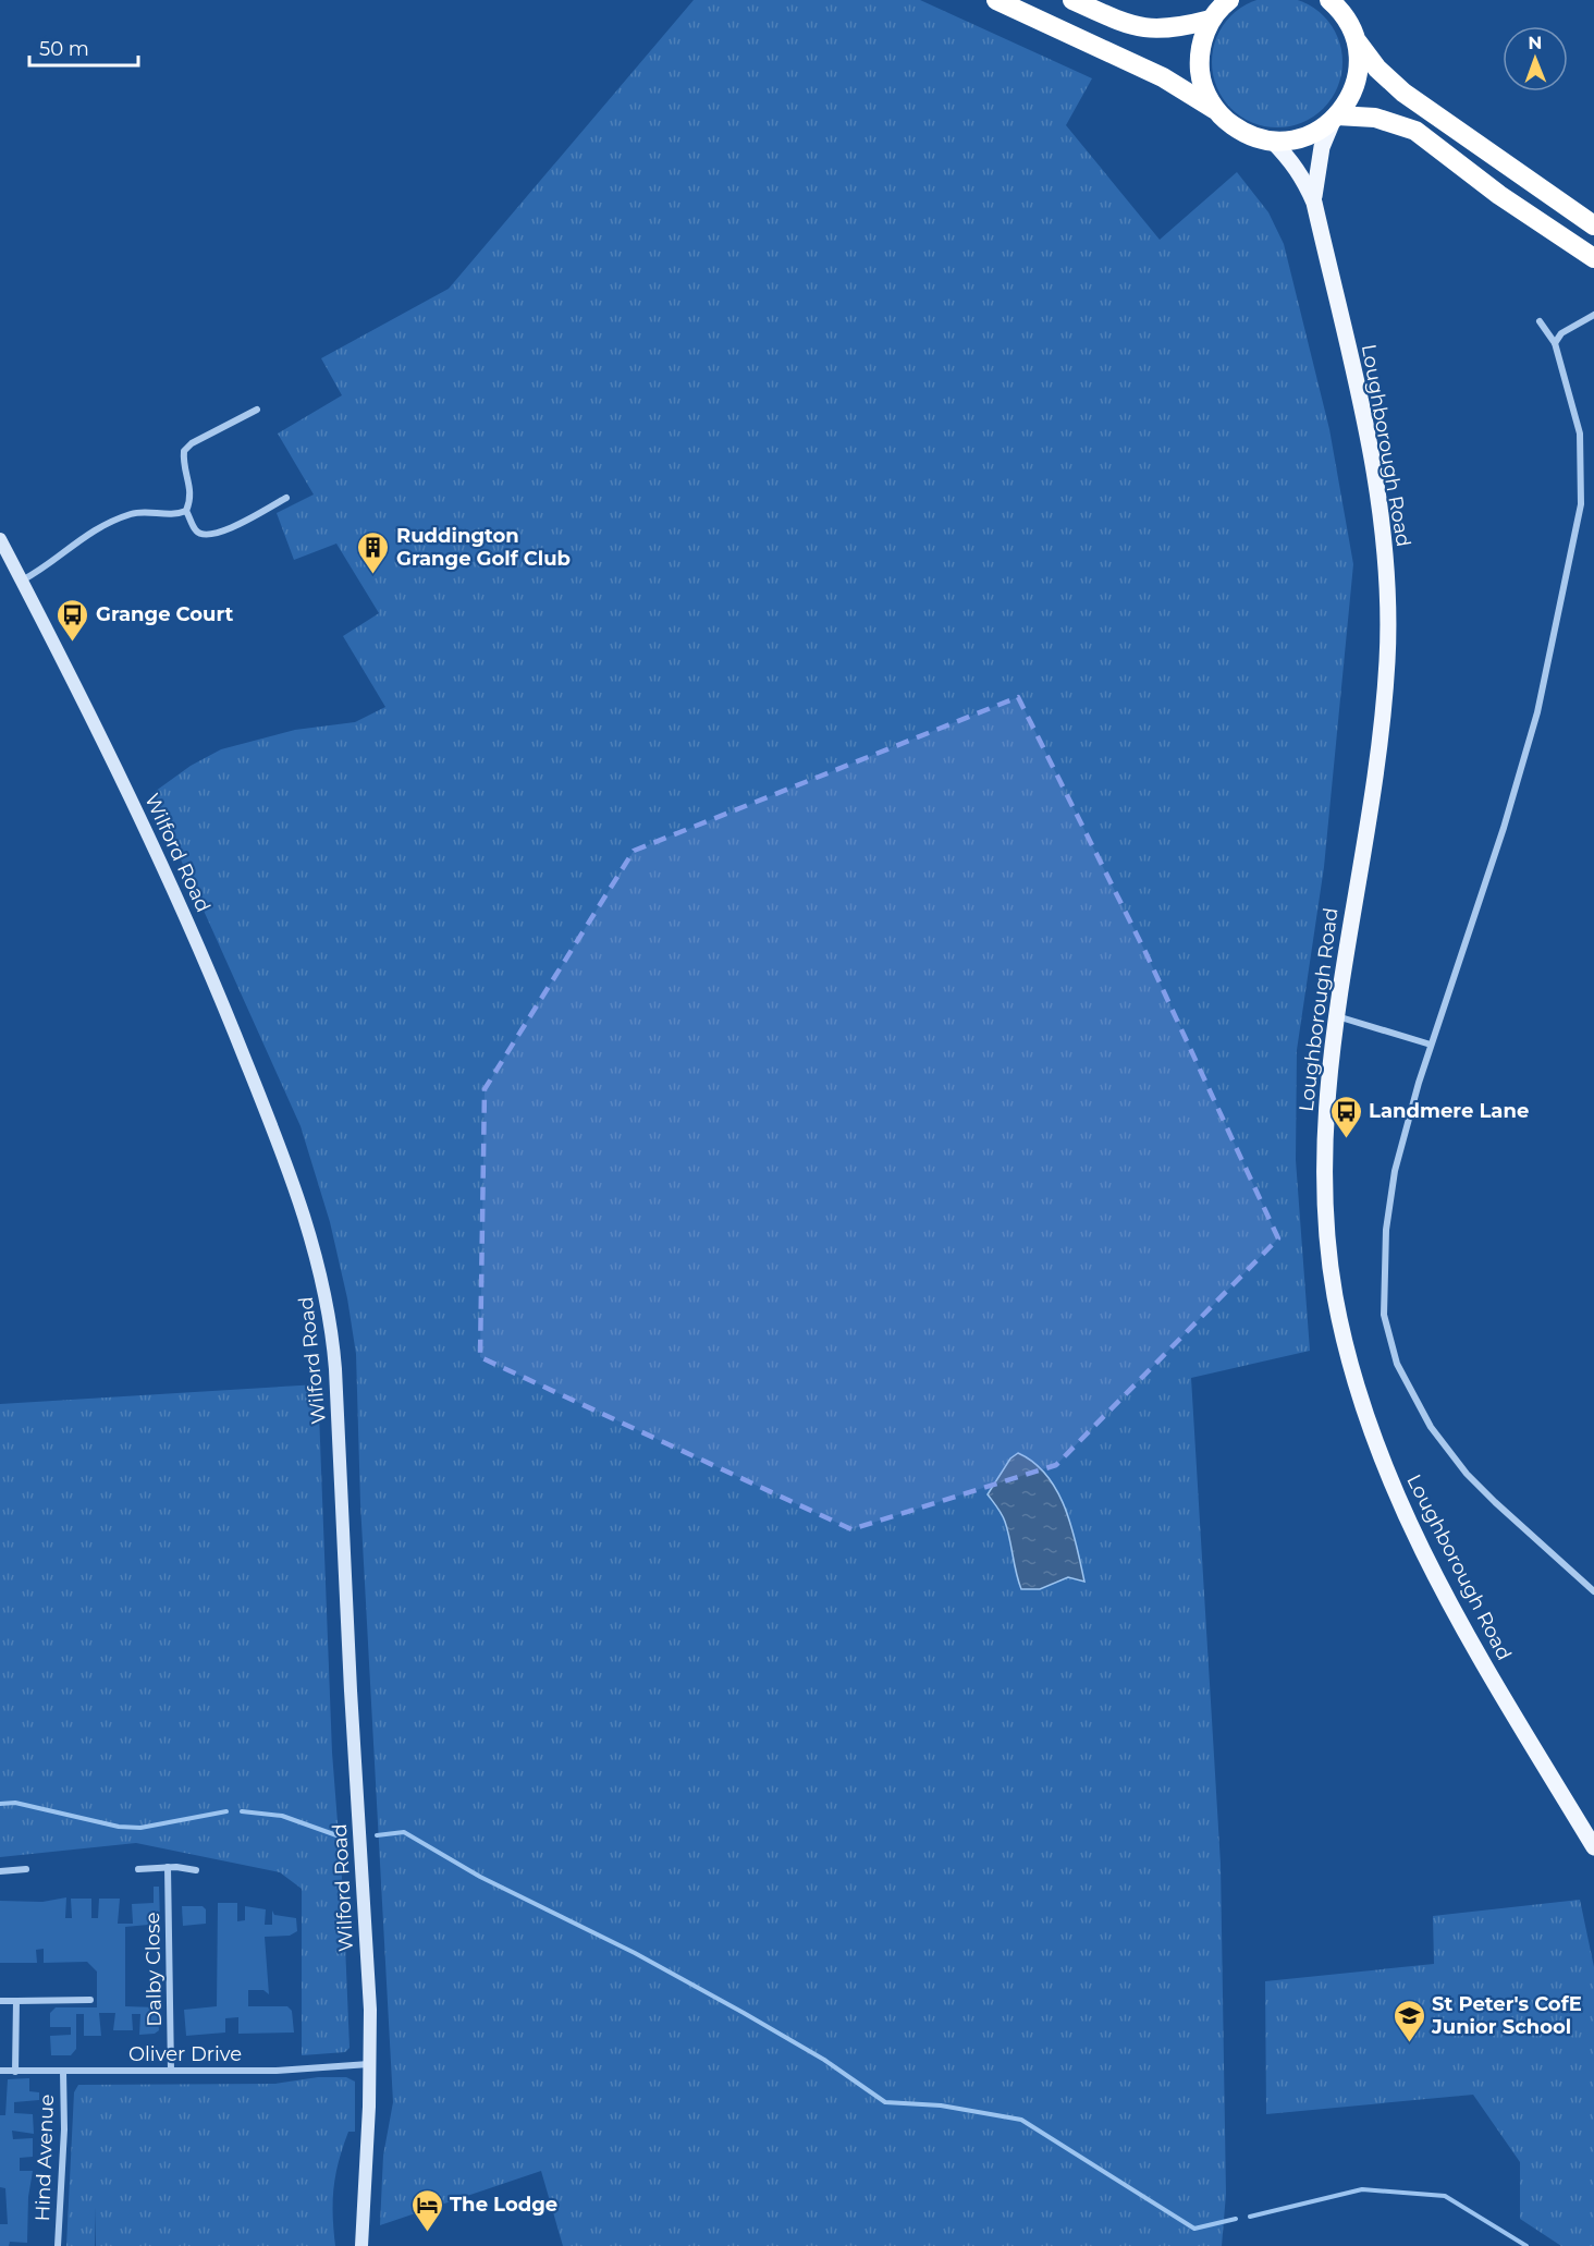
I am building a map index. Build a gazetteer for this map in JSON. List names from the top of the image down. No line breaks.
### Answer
{"streets":{"main road":["Loughborough Road","Wilford Road"],"street":["Dalby Close","Oliver Drive","Hind Avenue"]},"crossings":[["Wilford Road","Oliver Drive"],["Dalby Close","Oliver Drive"],["Oliver Drive","Hind Avenue"]],"places":{"building":["Ruddington Grange Golf Club"],"bus stop":["Grange Court","Landmere Lane"],"school or university":["St Peter's CofE Junior School"],"hotel":["The Lodge"]},"scale_bar":"50 m","north":"top"}
